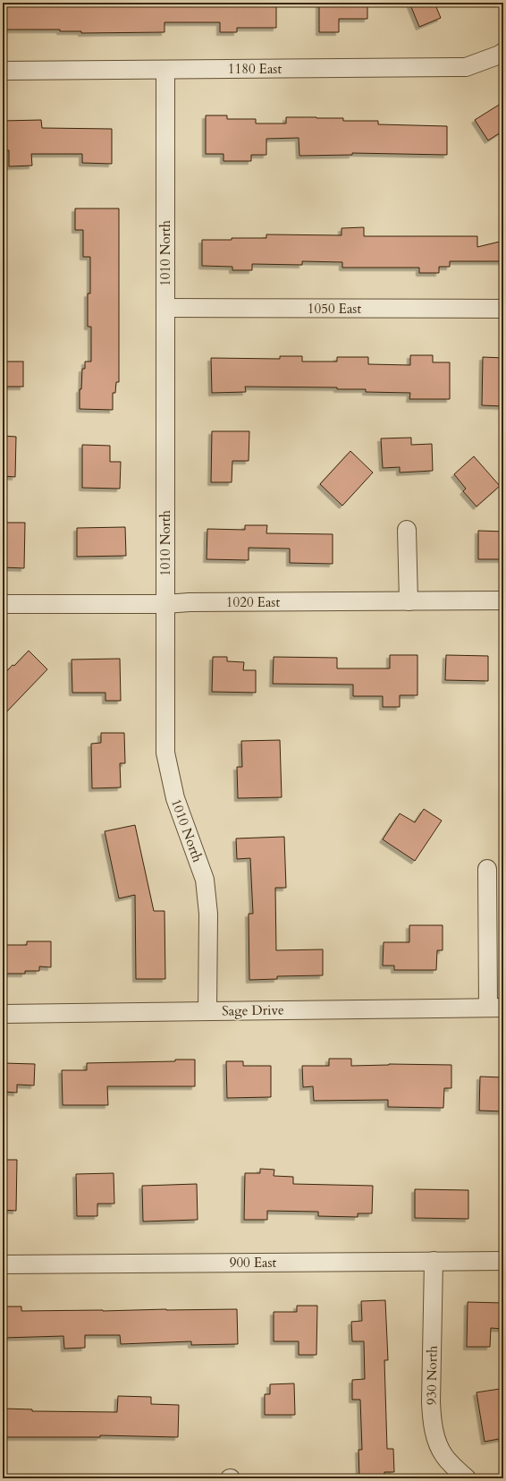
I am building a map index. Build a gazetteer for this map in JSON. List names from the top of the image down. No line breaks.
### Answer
{"streets":{"street":["1180 East","1010 North","1050 East","1020 East","Sage Drive","900 East","930 North"]},"crossings":[["1180 East","1010 North"],["1010 North","1050 East"],["1010 North","1020 East"],["1010 North","Sage Drive"],["900 East","930 North"]]}
